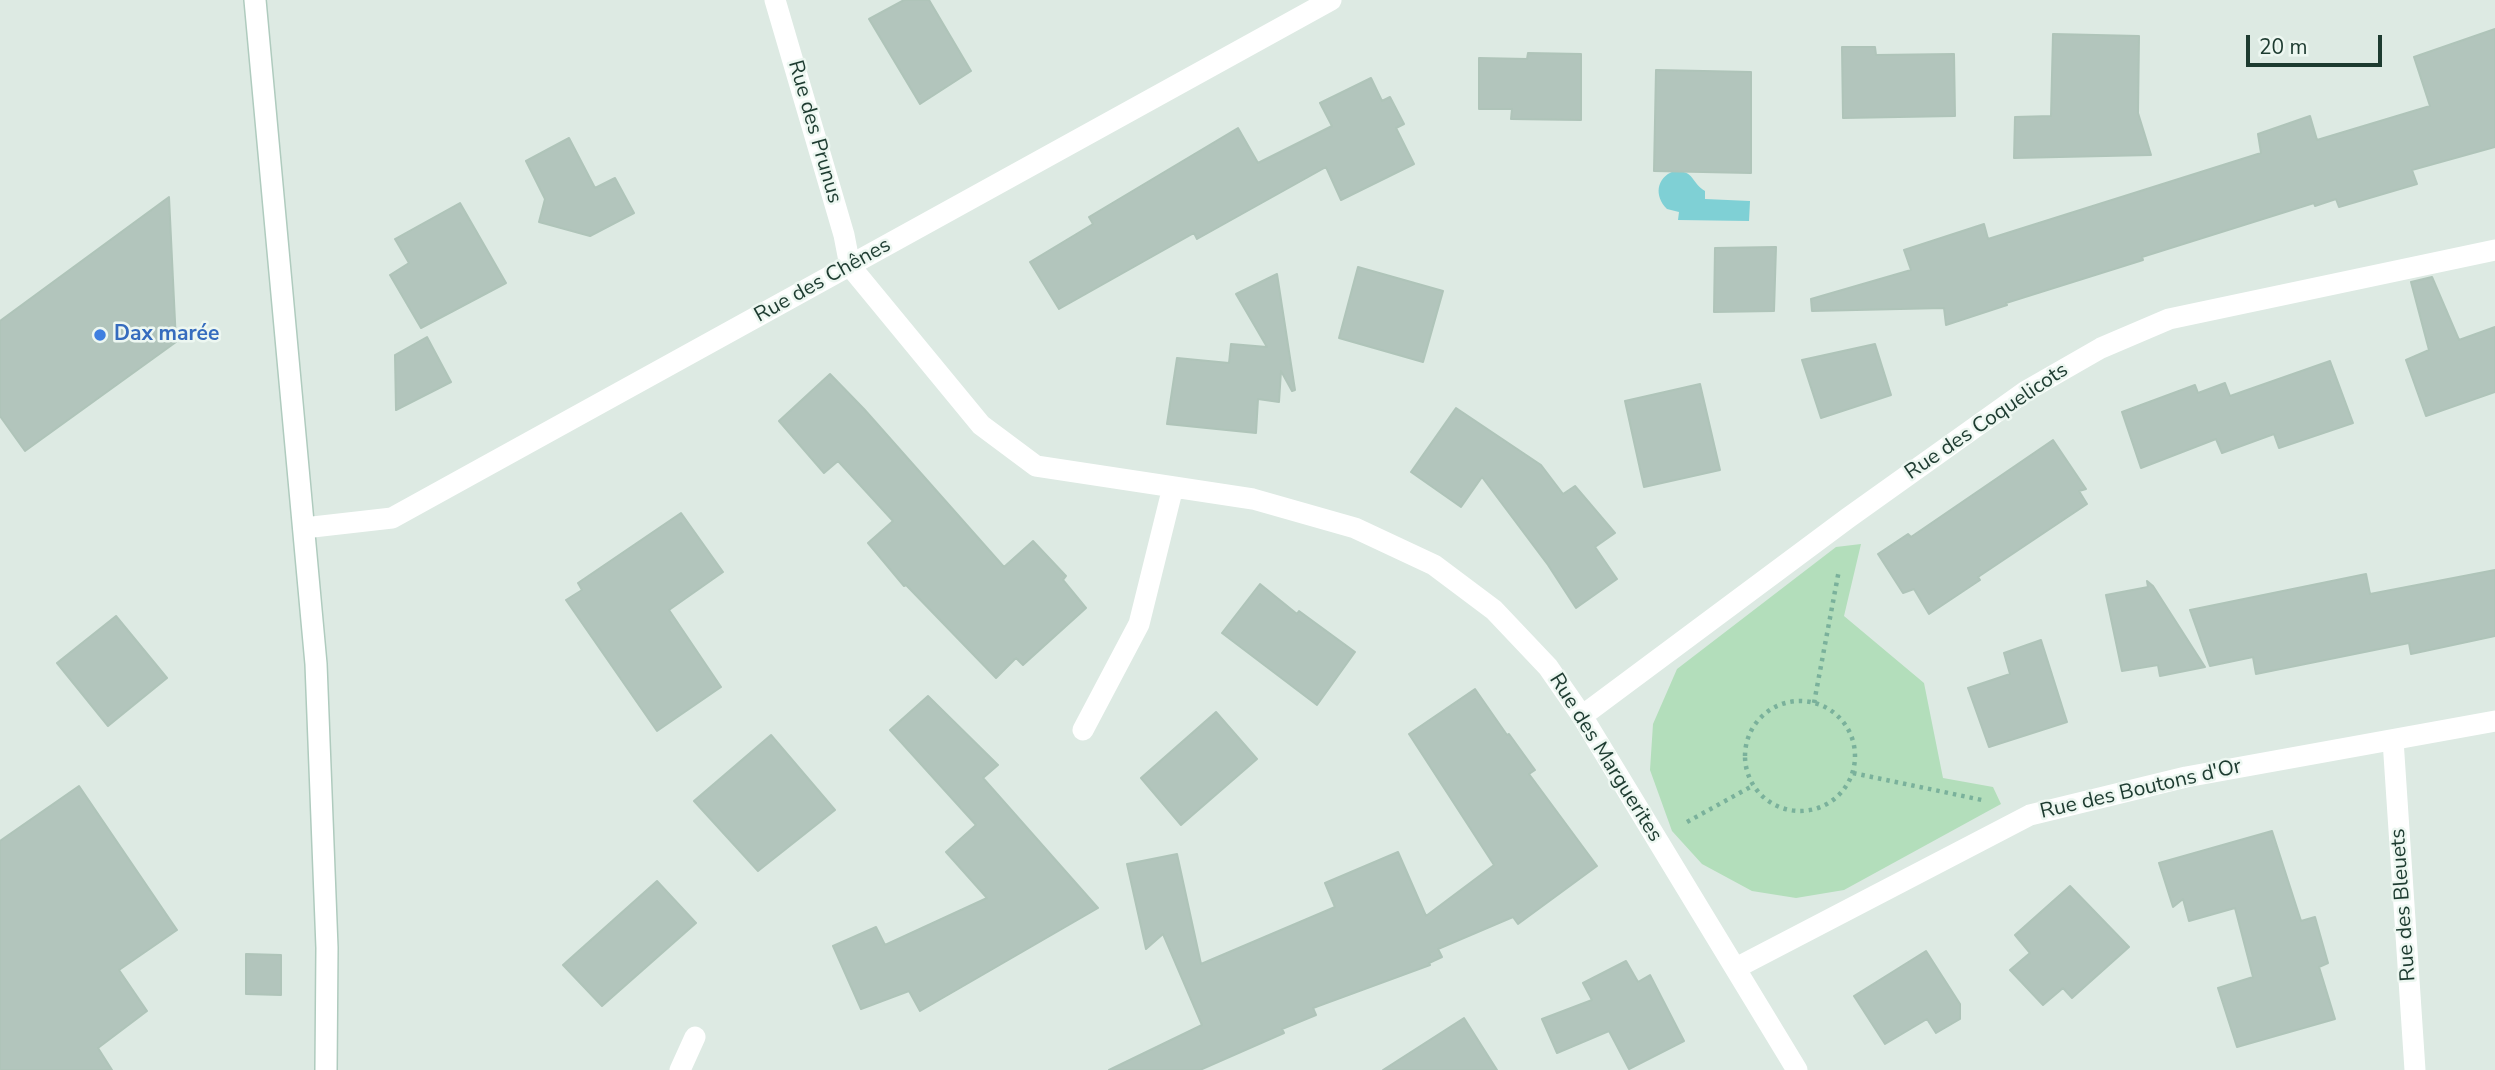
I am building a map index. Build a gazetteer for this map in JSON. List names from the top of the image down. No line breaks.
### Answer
{"streets":{"street":["Rue des Prunus","Rue des Chênes","Rue des Coquelicots","Rue des Marguerites","Rue des Boutons d'Or","Rue des Bleuets"]},"crossings":[["Rue des Prunus","Rue des Chênes"],["Rue des Prunus","Rue des Marguerites"],["Rue des Chênes","Rue des Marguerites"],["Rue des Coquelicots","Rue des Marguerites"],["Rue des Marguerites","Rue des Boutons d'Or"],["Rue des Boutons d'Or","Rue des Bleuets"]],"places":["Dax marée"],"scale_bar":"20 m"}
